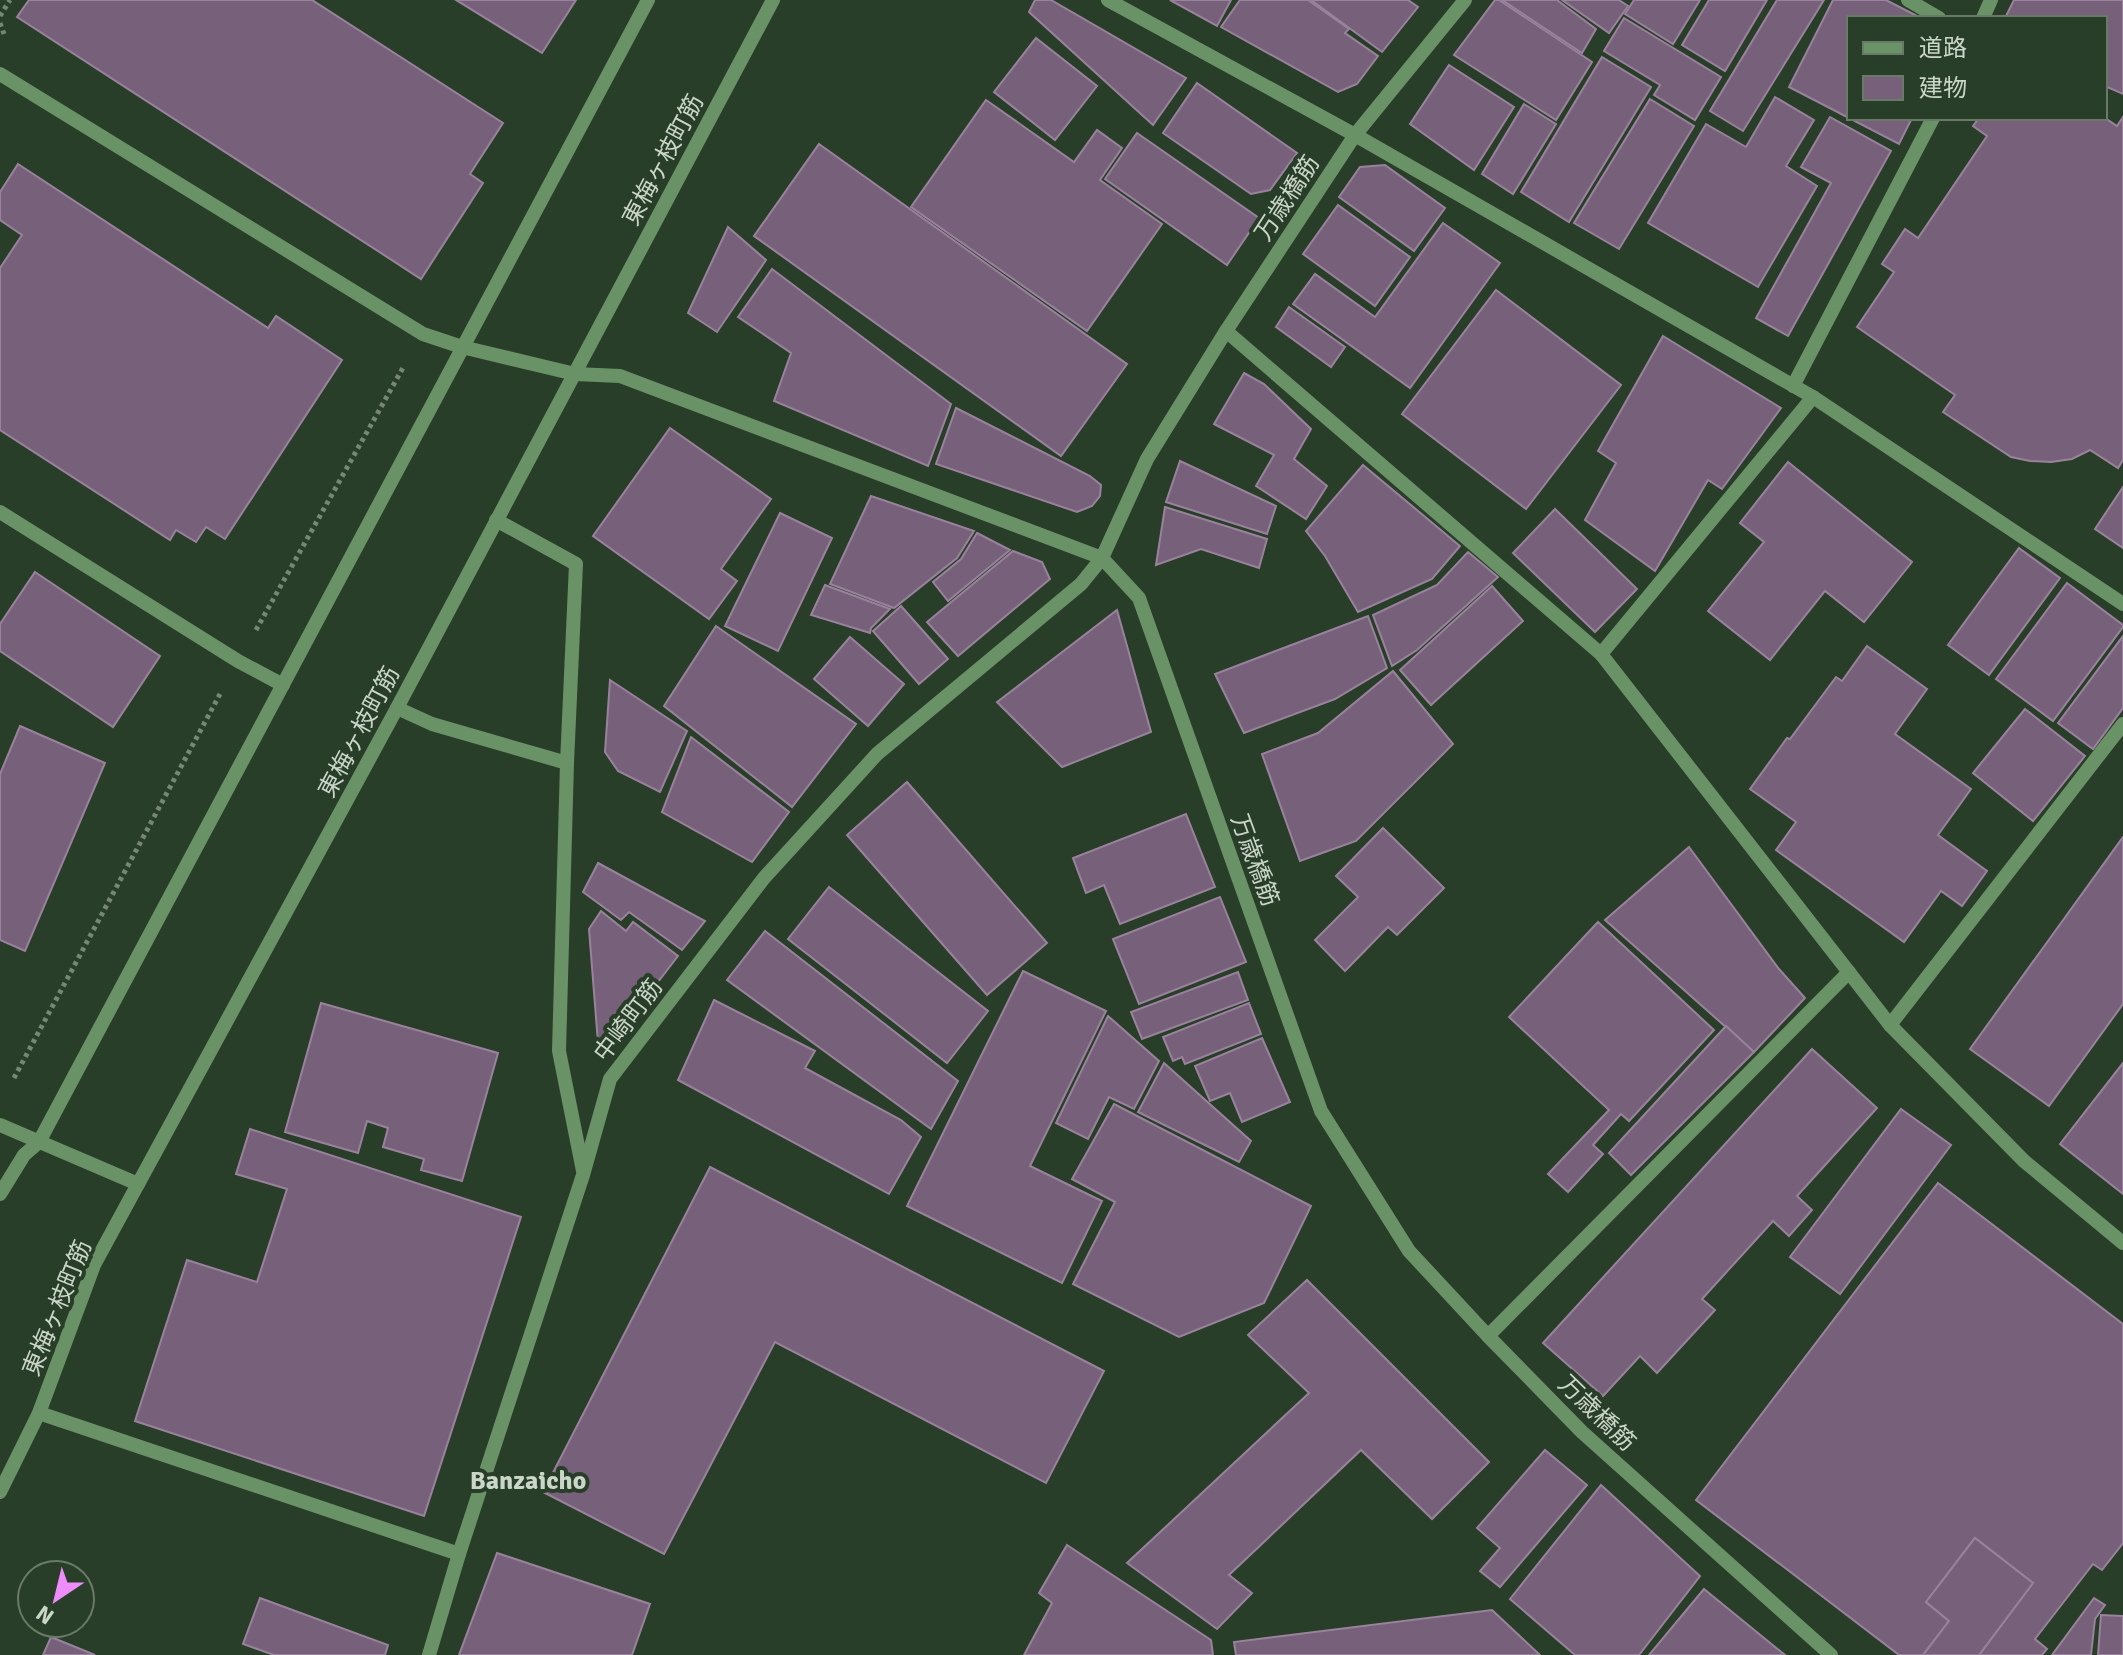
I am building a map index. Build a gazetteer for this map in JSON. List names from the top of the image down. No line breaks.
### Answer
{"streets":{"street":["東梅ヶ枝町筋","万歳橋筋","中崎町筋"]},"crossings":[["万歳橋筋","中崎町筋"]],"districts":["Banzaicho"],"legend":["道路","建物"],"north":"bottom left"}
